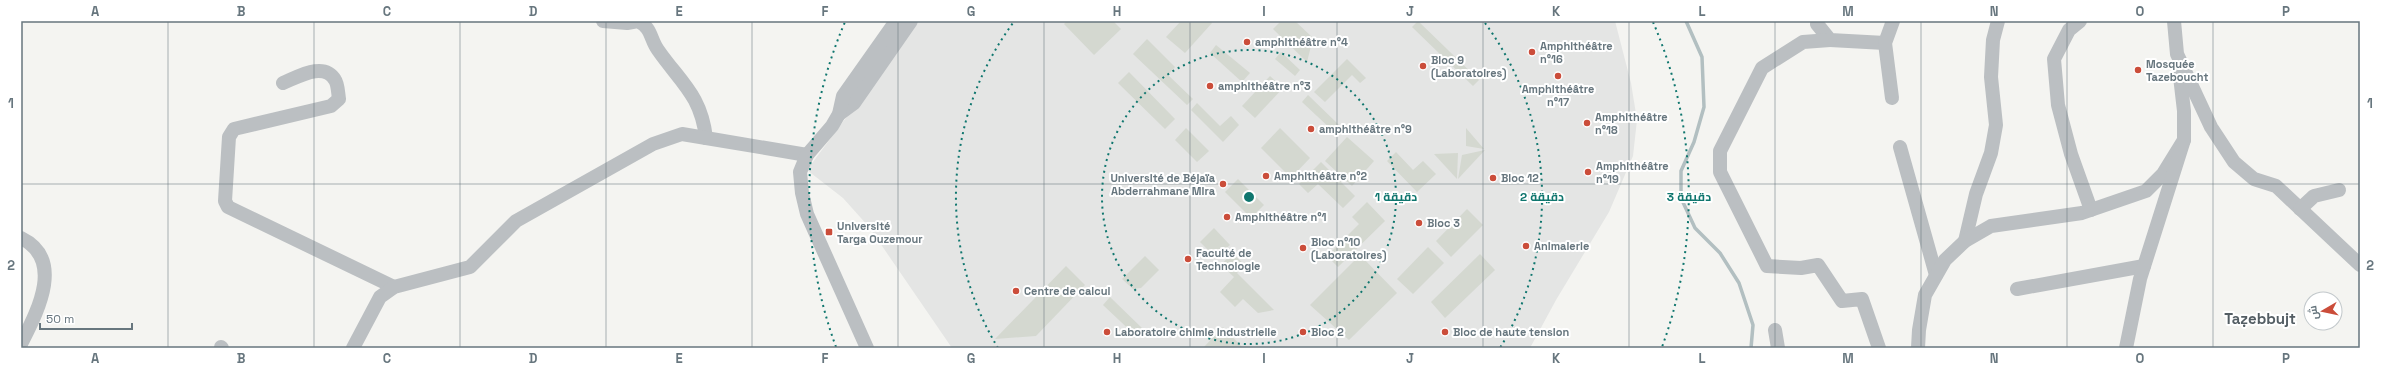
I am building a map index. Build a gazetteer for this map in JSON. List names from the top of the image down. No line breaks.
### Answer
{"districts":["Taẓebbujt"],"places":{"other":["amphithéâtre n°4","Amphithéâtre n°16","Bloc 9 (Laboratoires)","Mosquée Tazeboucht","Amphithéâtre n°17","amphithéâtre n°3","Amphithéâtre n°18","amphithéâtre n°9","Amphithéâtre n°19","Amphithéâtre n°2","Bloc 12","Université de Béjaïa Abderrahmane Mira","Amphithéâtre n°1","Bloc 3","Animalerie","Bloc n°10 (Laboratoires)","Faculté de Technologie","Centre de calcul","Laboratoire chimie industrielle","Bloc 2","Bloc de haute tension"],"transit":["Université Targa Ouzemour"]},"scale_bar":"50 m","north":"left","grid":{"columns":["A","B","C","D","E","F","G","H","I","J","K","L","M","N","O","P"],"rows":["1","2"]},"rings":["1 دقيقة","2 دقيقة","3 دقيقة"]}
